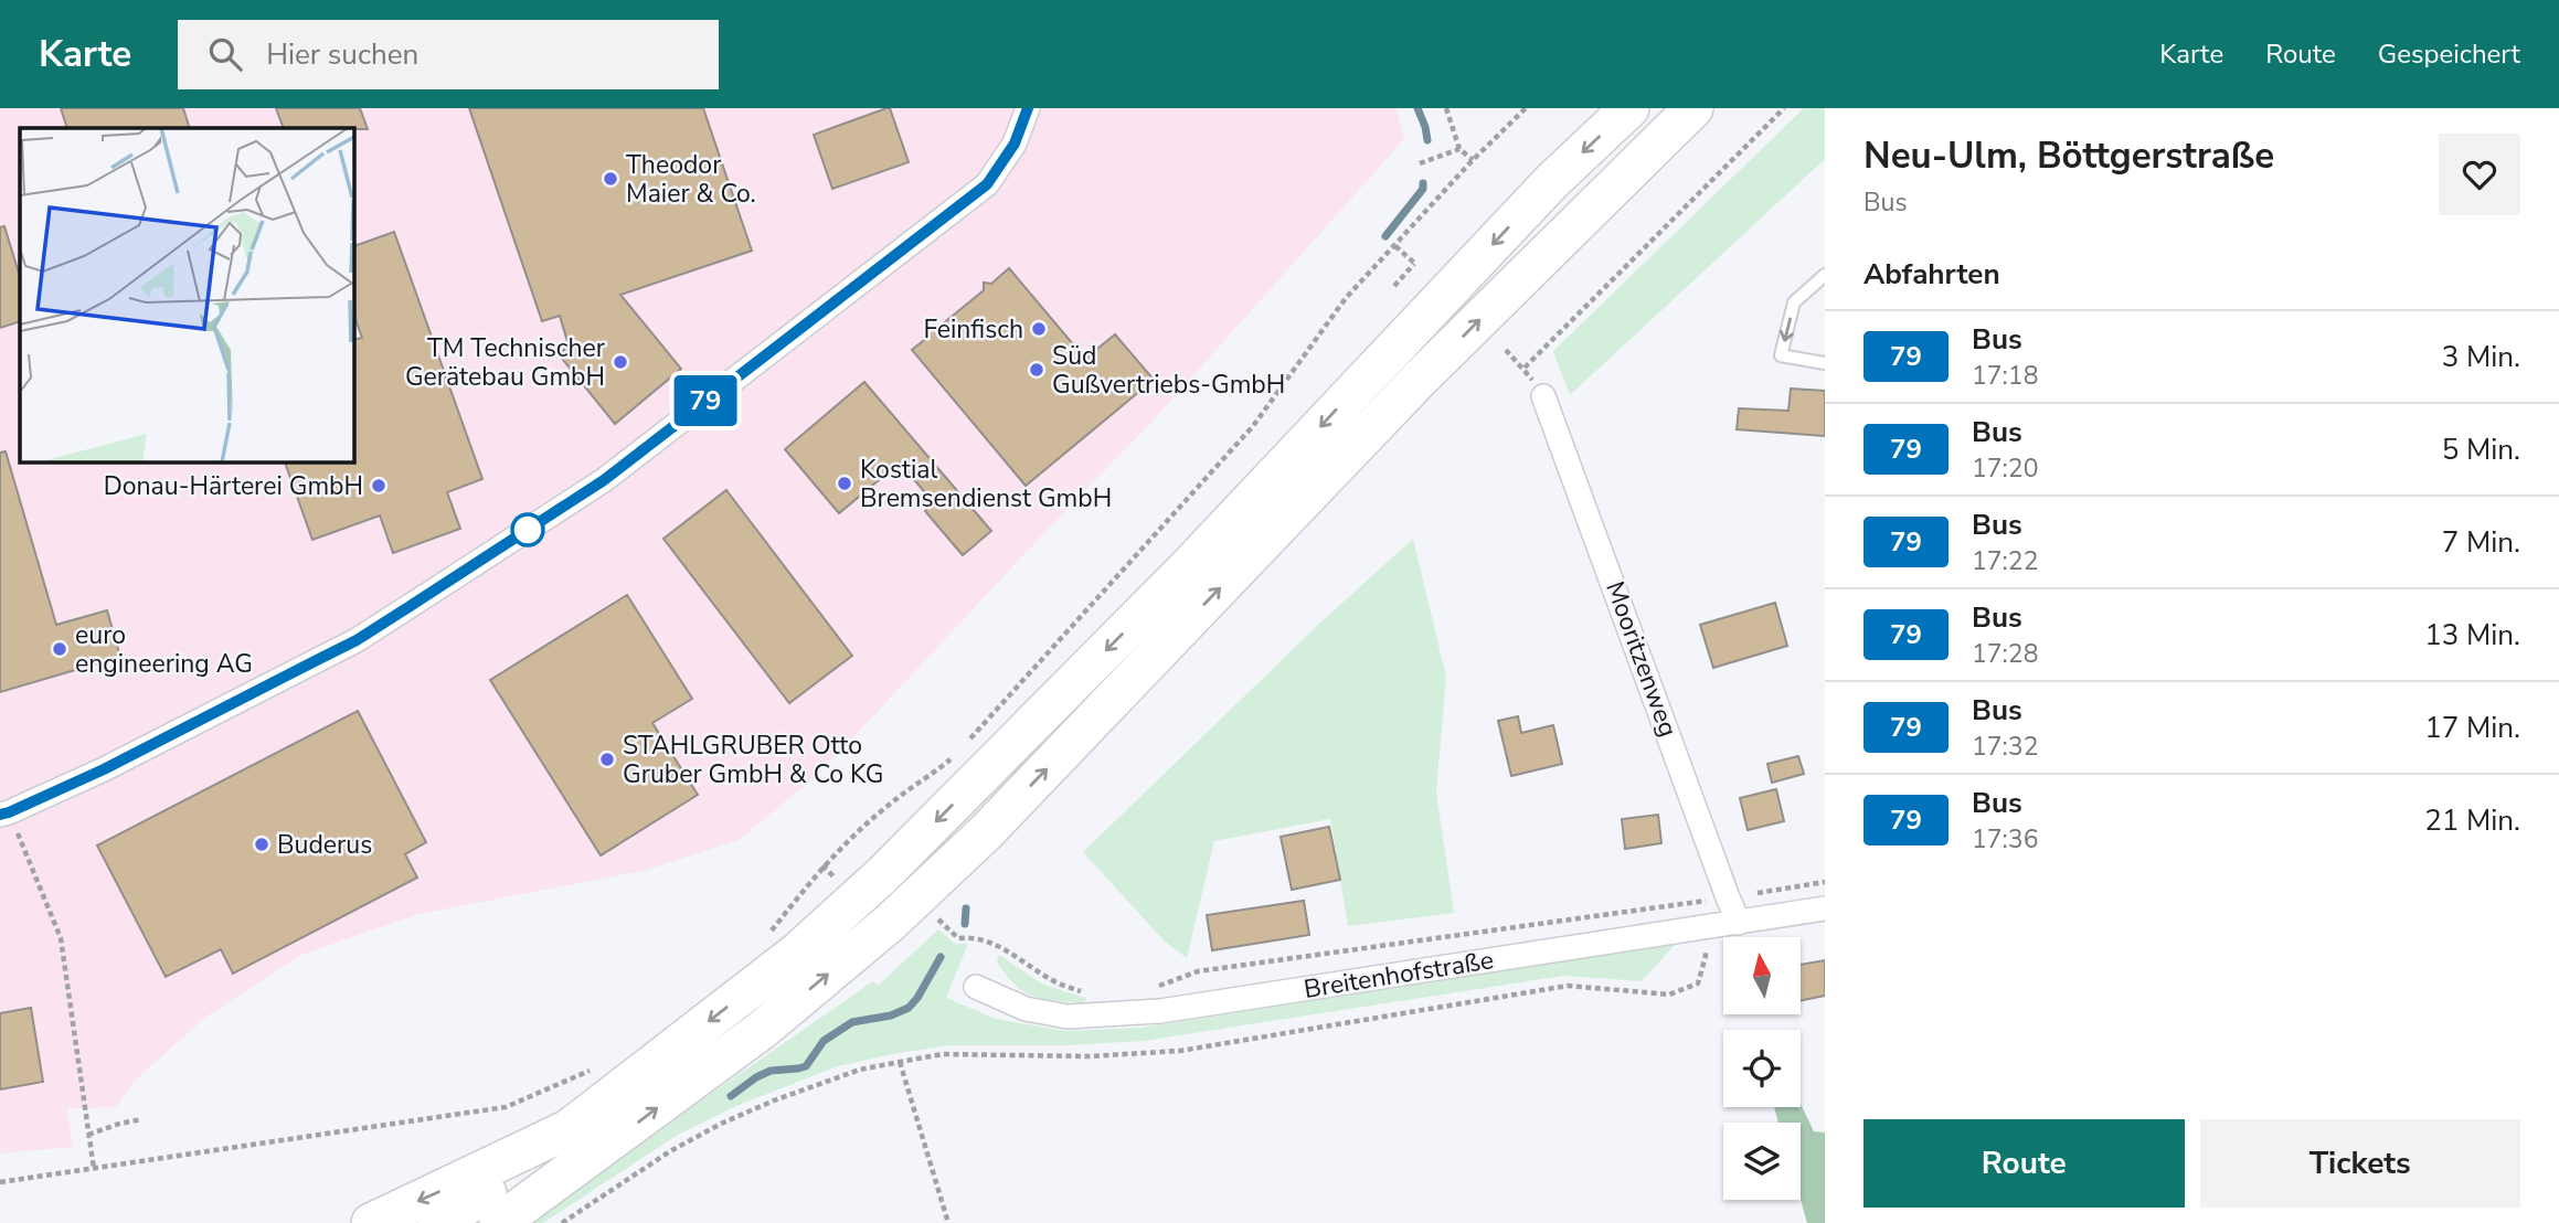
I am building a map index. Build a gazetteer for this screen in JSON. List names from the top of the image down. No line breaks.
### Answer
{"streets":{"street":["Mooritzenweg","Breitenhofstraße"]},"crossings":[["Mooritzenweg","Breitenhofstraße"]],"places":["Theodor Maier & Co.","Feinfisch","TM Technischer Gerätebau GmbH","Süd Gußvertriebs-GmbH","Kostial Bremsendienst GmbH","Donau-Härterei GmbH","euro engineering AG","STAHLGRUBER Otto Gruber GmbH & Co KG","Buderus"],"lines":["bus line 79"],"north":"top","page":{"header":"Karte","search":"Hier suchen","nav":["Karte","Route","Gespeichert"],"on_map":"79","heading":[["Neu-Ulm, Böttgerstraße","Bus"],"Abfahrten"],"list":[{"mark":"79","name":"Bus","note":"17:18","value":"3 Min."},{"mark":"79","name":"Bus","note":"17:20","value":"5 Min."},{"mark":"79","name":"Bus","note":"17:22","value":"7 Min."},{"mark":"79","name":"Bus","note":"17:28","value":"13 Min."},{"mark":"79","name":"Bus","note":"17:32","value":"17 Min."},{"mark":"79","name":"Bus","note":"17:36","value":"21 Min."}],"buttons":["Route","Tickets"]}}
